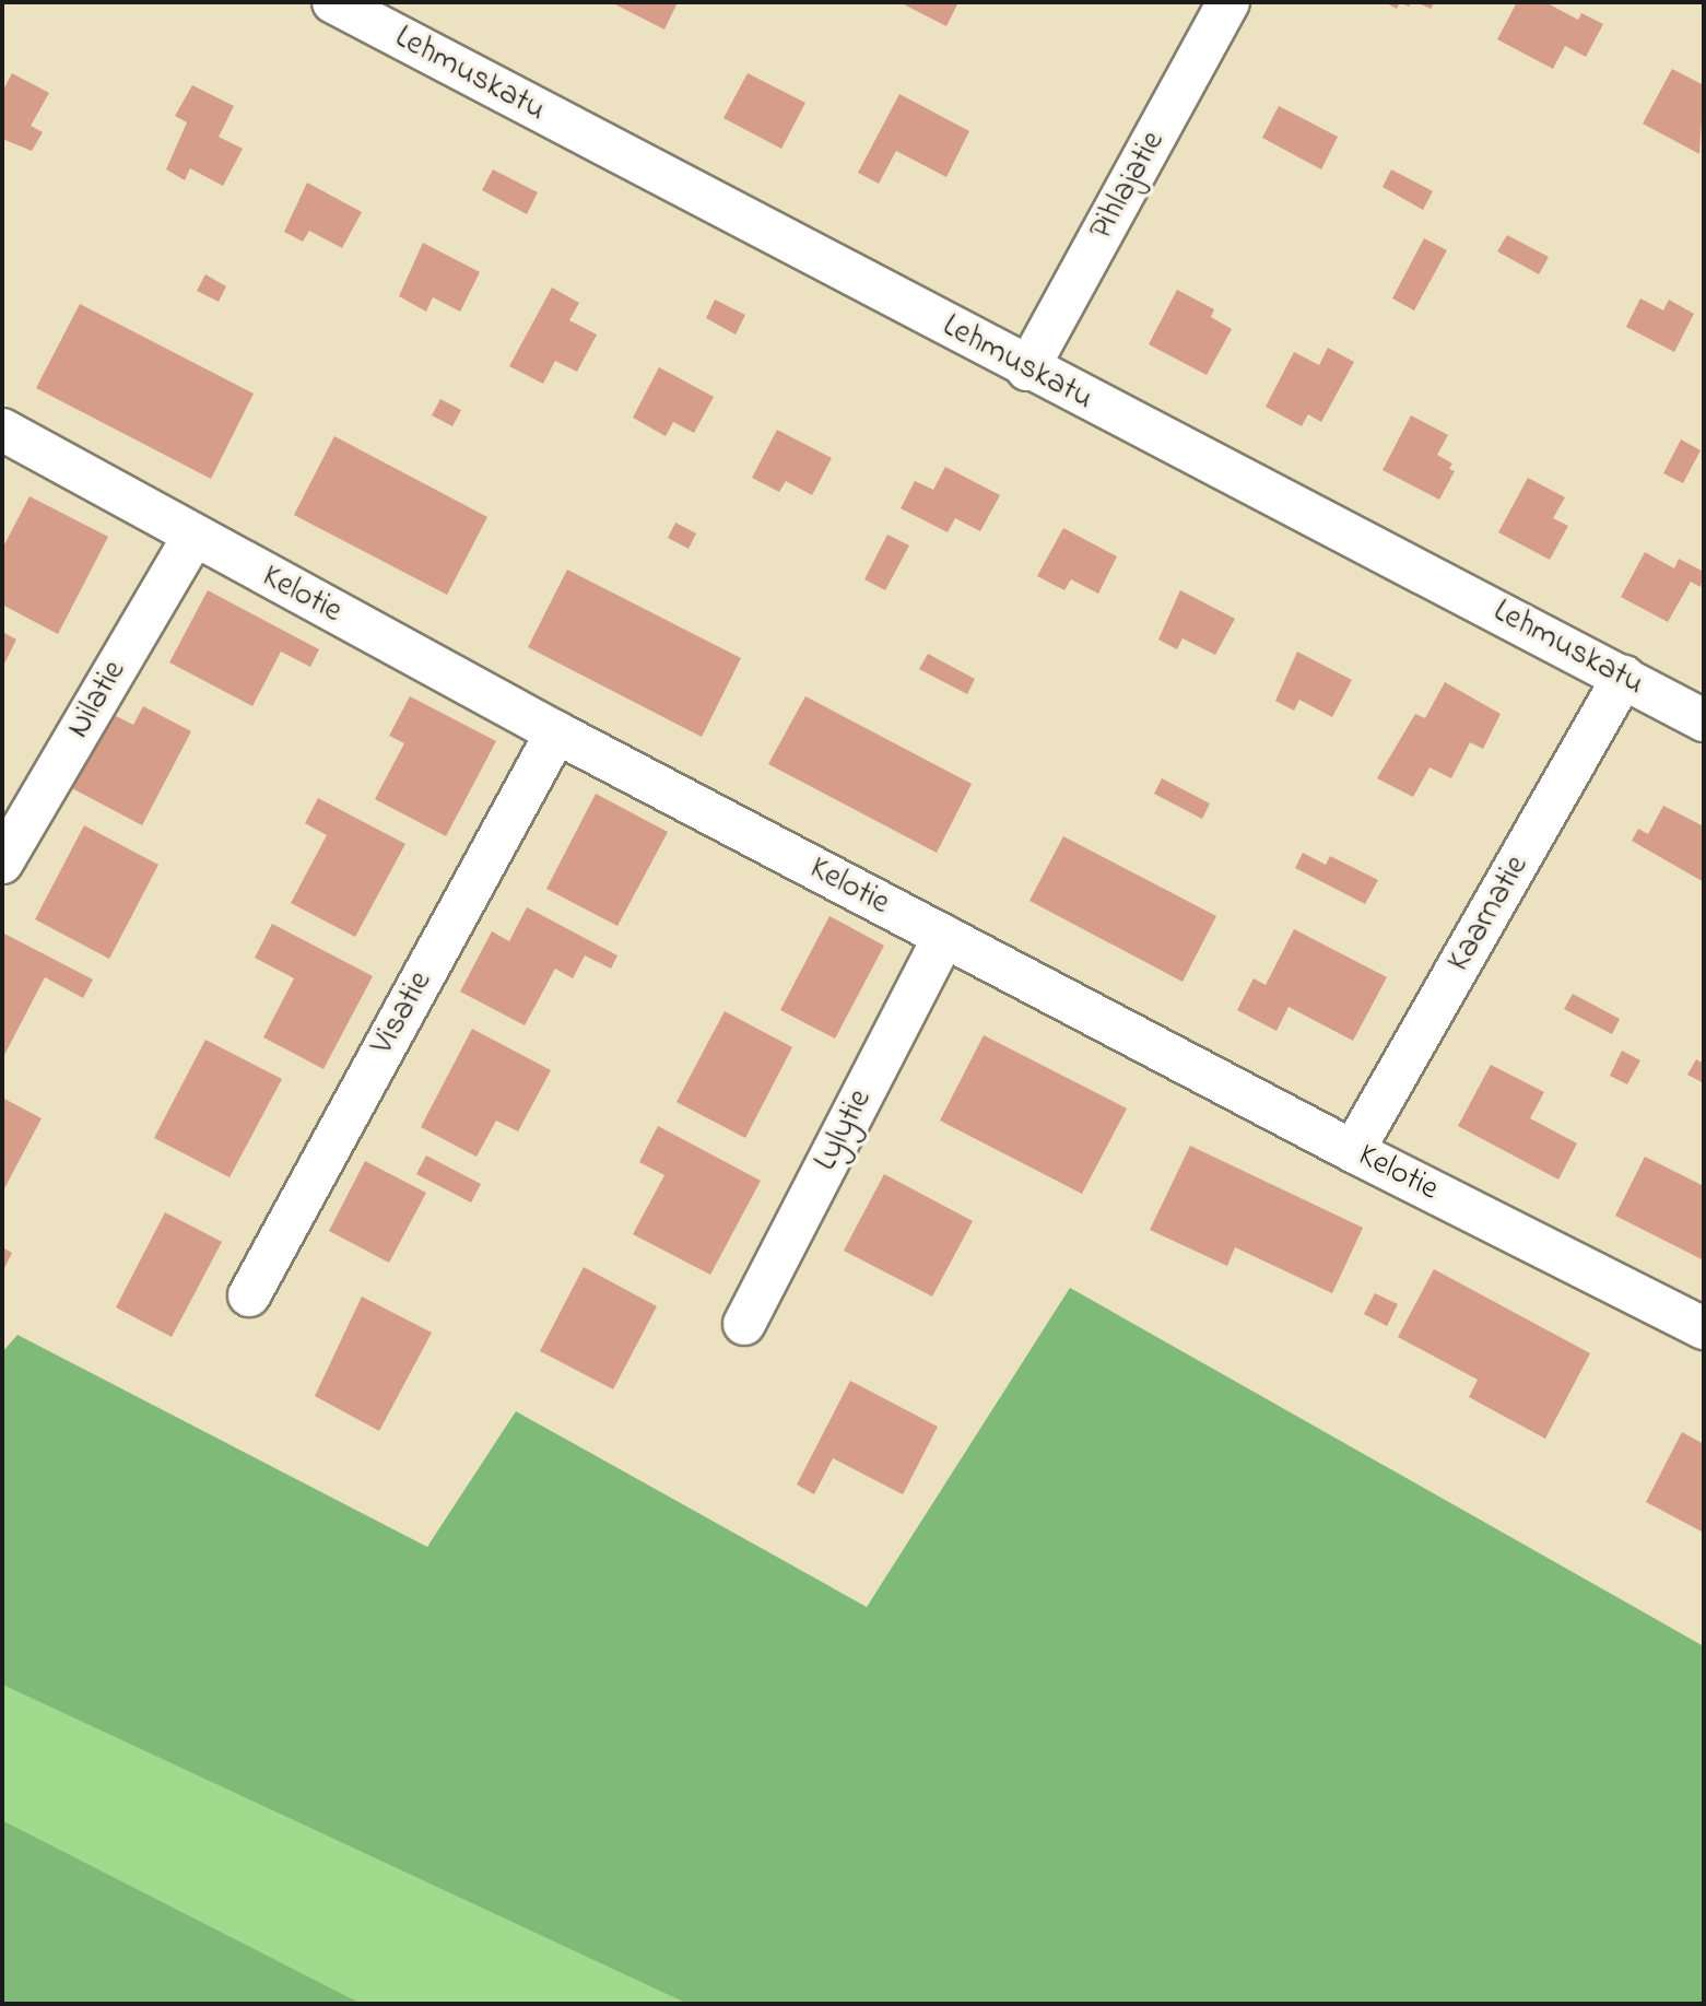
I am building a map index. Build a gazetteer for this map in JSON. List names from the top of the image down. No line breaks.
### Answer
{"streets":{"street":["Lehmuskatu","Pihlajatie","Kelotie","Nilatie","Kaarnatie","Visatie","Lylytie"]},"crossings":[["Lehmuskatu","Pihlajatie"],["Lehmuskatu","Kaarnatie"],["Kelotie","Nilatie"],["Kelotie","Kaarnatie"],["Kelotie","Visatie"],["Kelotie","Lylytie"]]}
